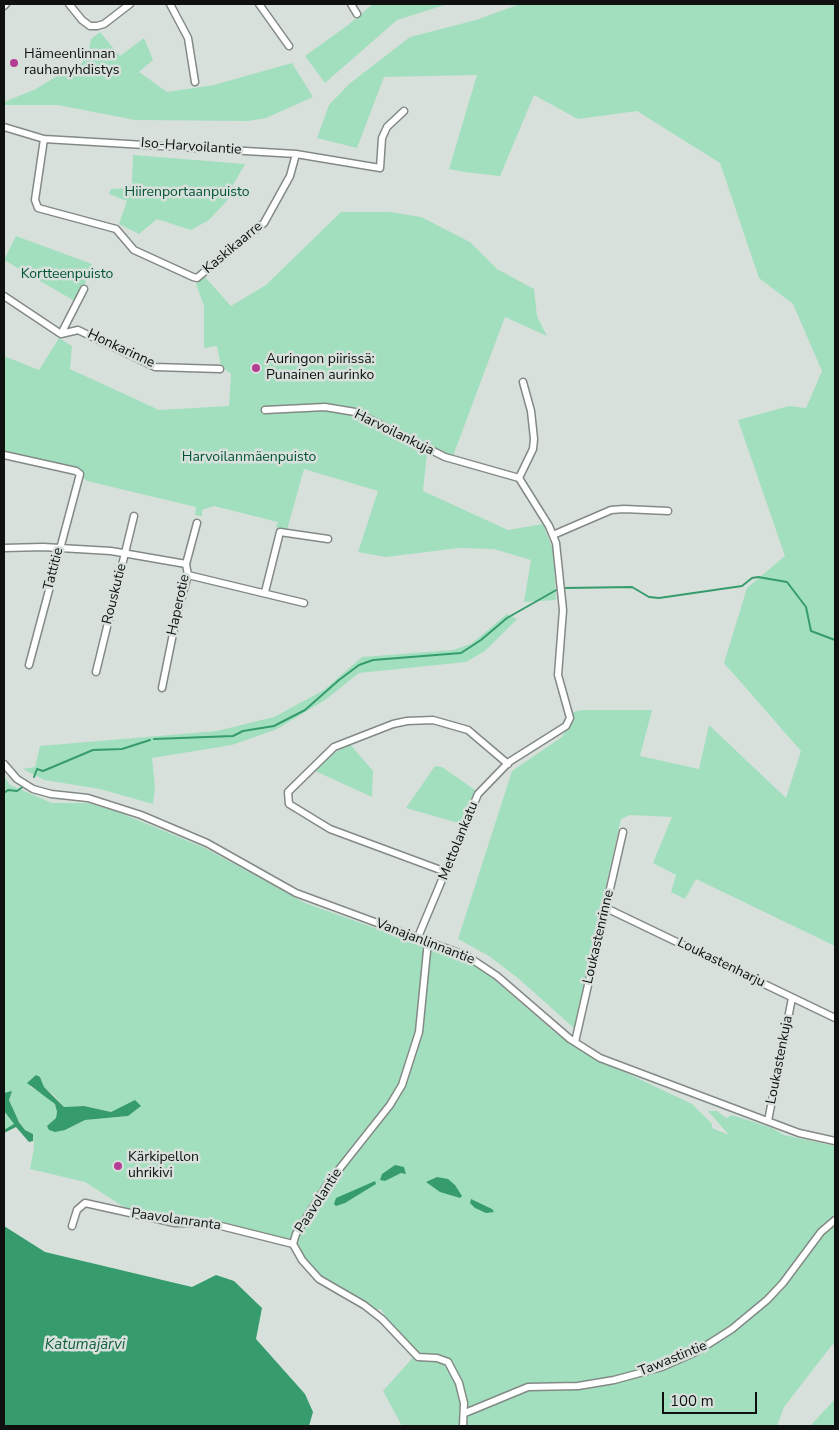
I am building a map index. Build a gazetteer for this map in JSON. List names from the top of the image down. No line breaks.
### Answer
{"streets":{"street":["Iso-Harvoilantie","Kaskikaarre","Honkarinne","Harvoilankuja","Tattitie","Rouskutie","Haperotie","Mettolankatu","Loukastenrinne","Vanajanlinnantie","Loukastenharju","Loukastenkuja","Paavolantie","Paavolanranta","Tawastintie"]},"crossings":[["Iso-Harvoilantie","Kaskikaarre"],["Mettolankatu","Vanajanlinnantie"],["Loukastenrinne","Vanajanlinnantie"],["Loukastenrinne","Loukastenharju"],["Vanajanlinnantie","Loukastenkuja"],["Vanajanlinnantie","Paavolantie"],["Loukastenharju","Loukastenkuja"],["Paavolantie","Paavolanranta"],["Paavolantie","Tawastintie"]],"water":["Katumajärvi"],"parks":["Hiirenportaanpuisto","Kortteenpuisto","Harvoilanmäenpuisto"],"places":["Hämeenlinnan rauhanyhdistys","Auringon piirissä: Punainen aurinko","Kärkipellon uhrikivi"],"scale_bar":"100 m"}
